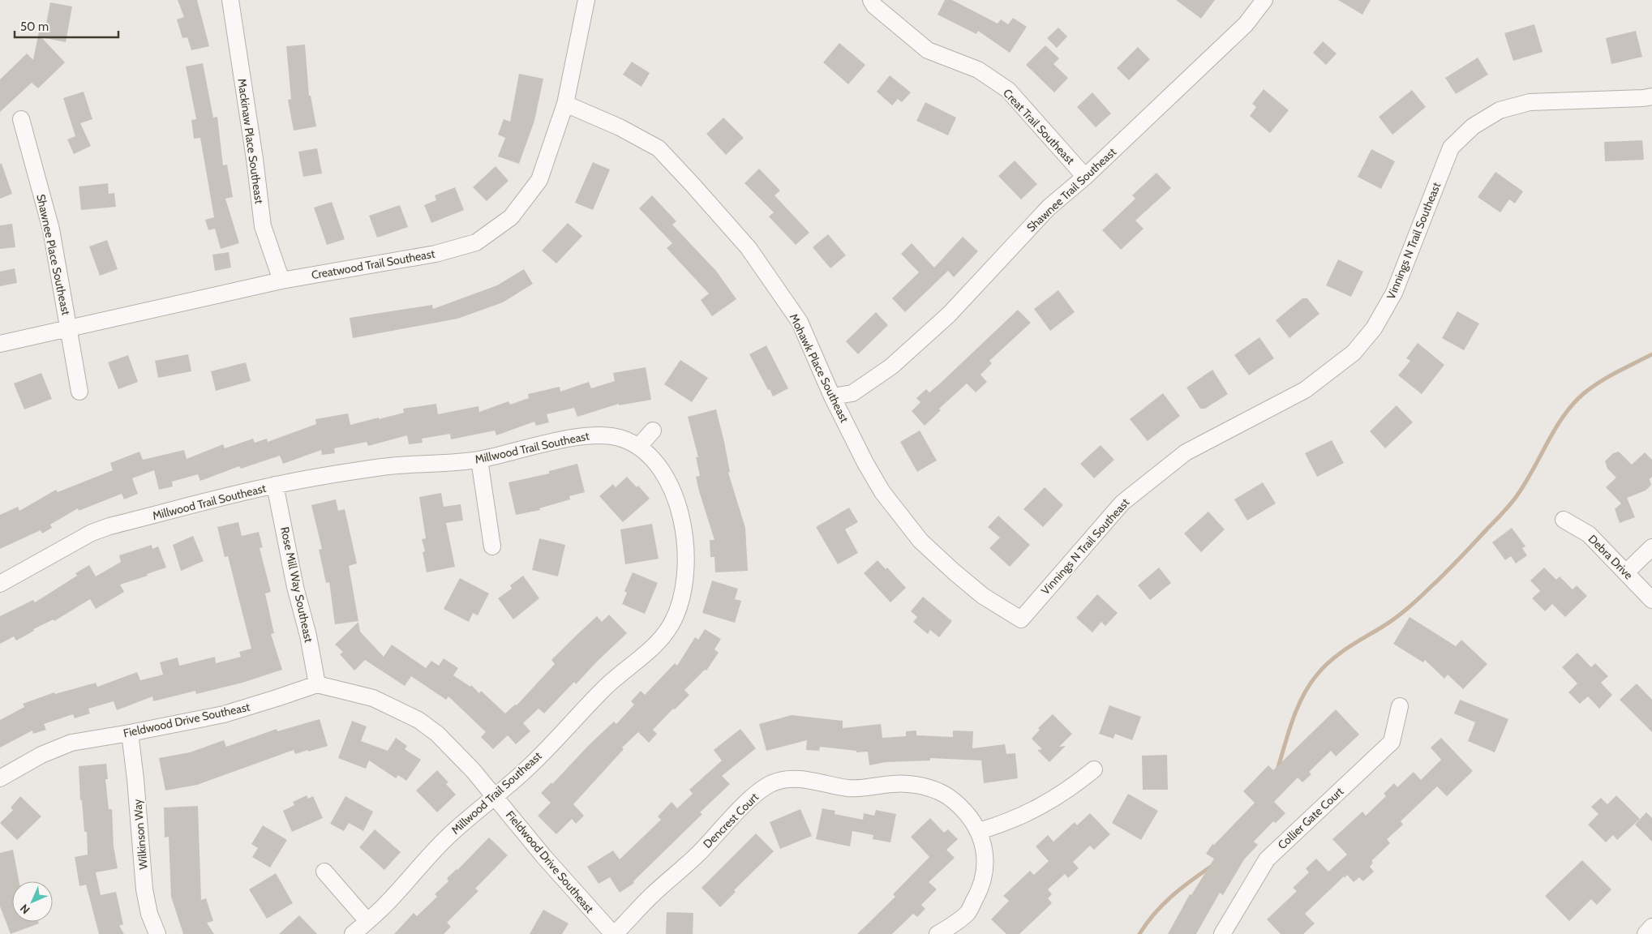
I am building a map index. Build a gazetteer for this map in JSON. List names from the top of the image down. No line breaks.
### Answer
{"streets":{"street":["Creat Trail Southeast","Mackinaw Place Southeast","Shawnee Trail Southeast","Vinnings N Trail Southeast","Shawnee Place Southeast","Creatwood Trail Southeast","Mohawk Place Southeast","Millwood Trail Southeast","Debra Drive","Rose Mill Way Southeast","Fieldwood Drive Southeast","Collier Gate Court","Dencrest Court","Wilkinson Way"]},"crossings":[["Creat Trail Southeast","Shawnee Trail Southeast"],["Mackinaw Place Southeast","Creatwood Trail Southeast"],["Shawnee Trail Southeast","Mohawk Place Southeast"],["Vinnings N Trail Southeast","Mohawk Place Southeast"],["Shawnee Place Southeast","Creatwood Trail Southeast"],["Creatwood Trail Southeast","Mohawk Place Southeast"],["Millwood Trail Southeast","Rose Mill Way Southeast"],["Millwood Trail Southeast","Fieldwood Drive Southeast"],["Rose Mill Way Southeast","Fieldwood Drive Southeast"],["Fieldwood Drive Southeast","Dencrest Court"],["Fieldwood Drive Southeast","Wilkinson Way"]],"scale_bar":"50 m","north":"bottom left"}
